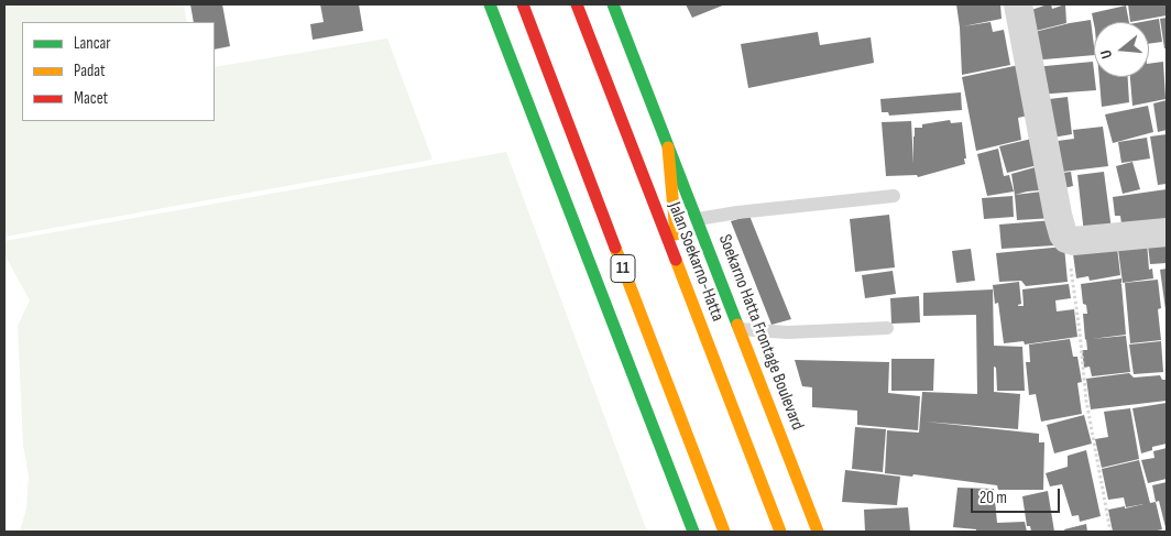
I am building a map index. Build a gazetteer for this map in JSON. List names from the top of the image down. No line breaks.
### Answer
{"streets":{"main road":["Jalan Soekarno-Hatta","11","Soekarno Hatta Frontage Boulevard"]},"legend":["Lancar","Padat","Macet"],"scale_bar":"20 m","north":"left"}
